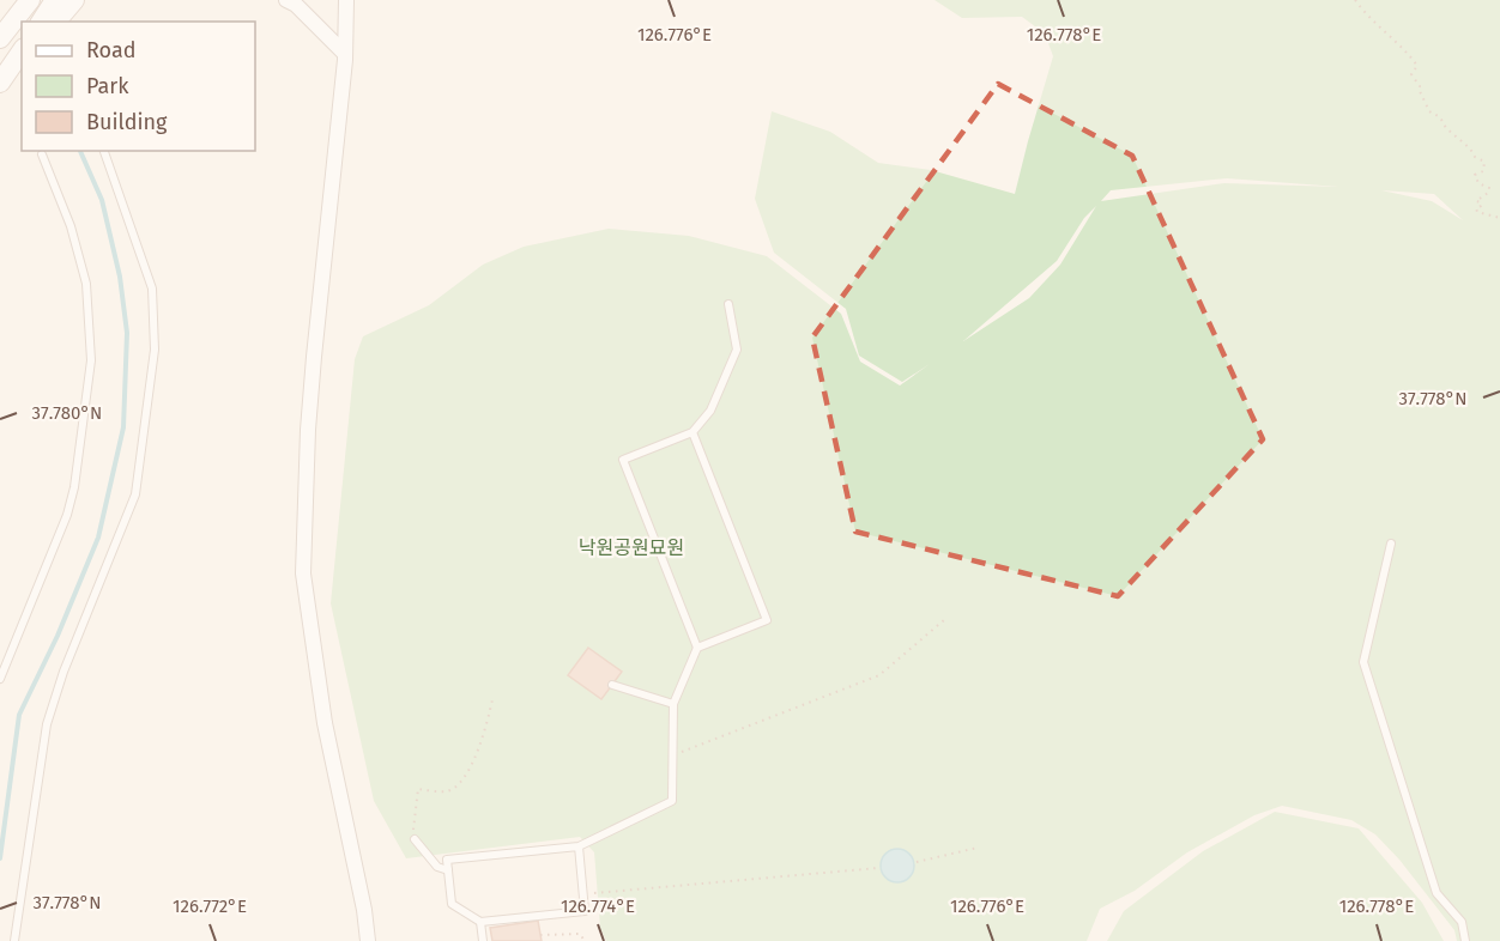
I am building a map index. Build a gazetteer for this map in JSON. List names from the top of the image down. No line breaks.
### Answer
{"parks":["낙원공원묘원"],"legend":["Road","Park","Building"],"coordinates":["126.778°E","126.776°E","37.778°N","37.780°N","126.772°E","126.774°E"]}
